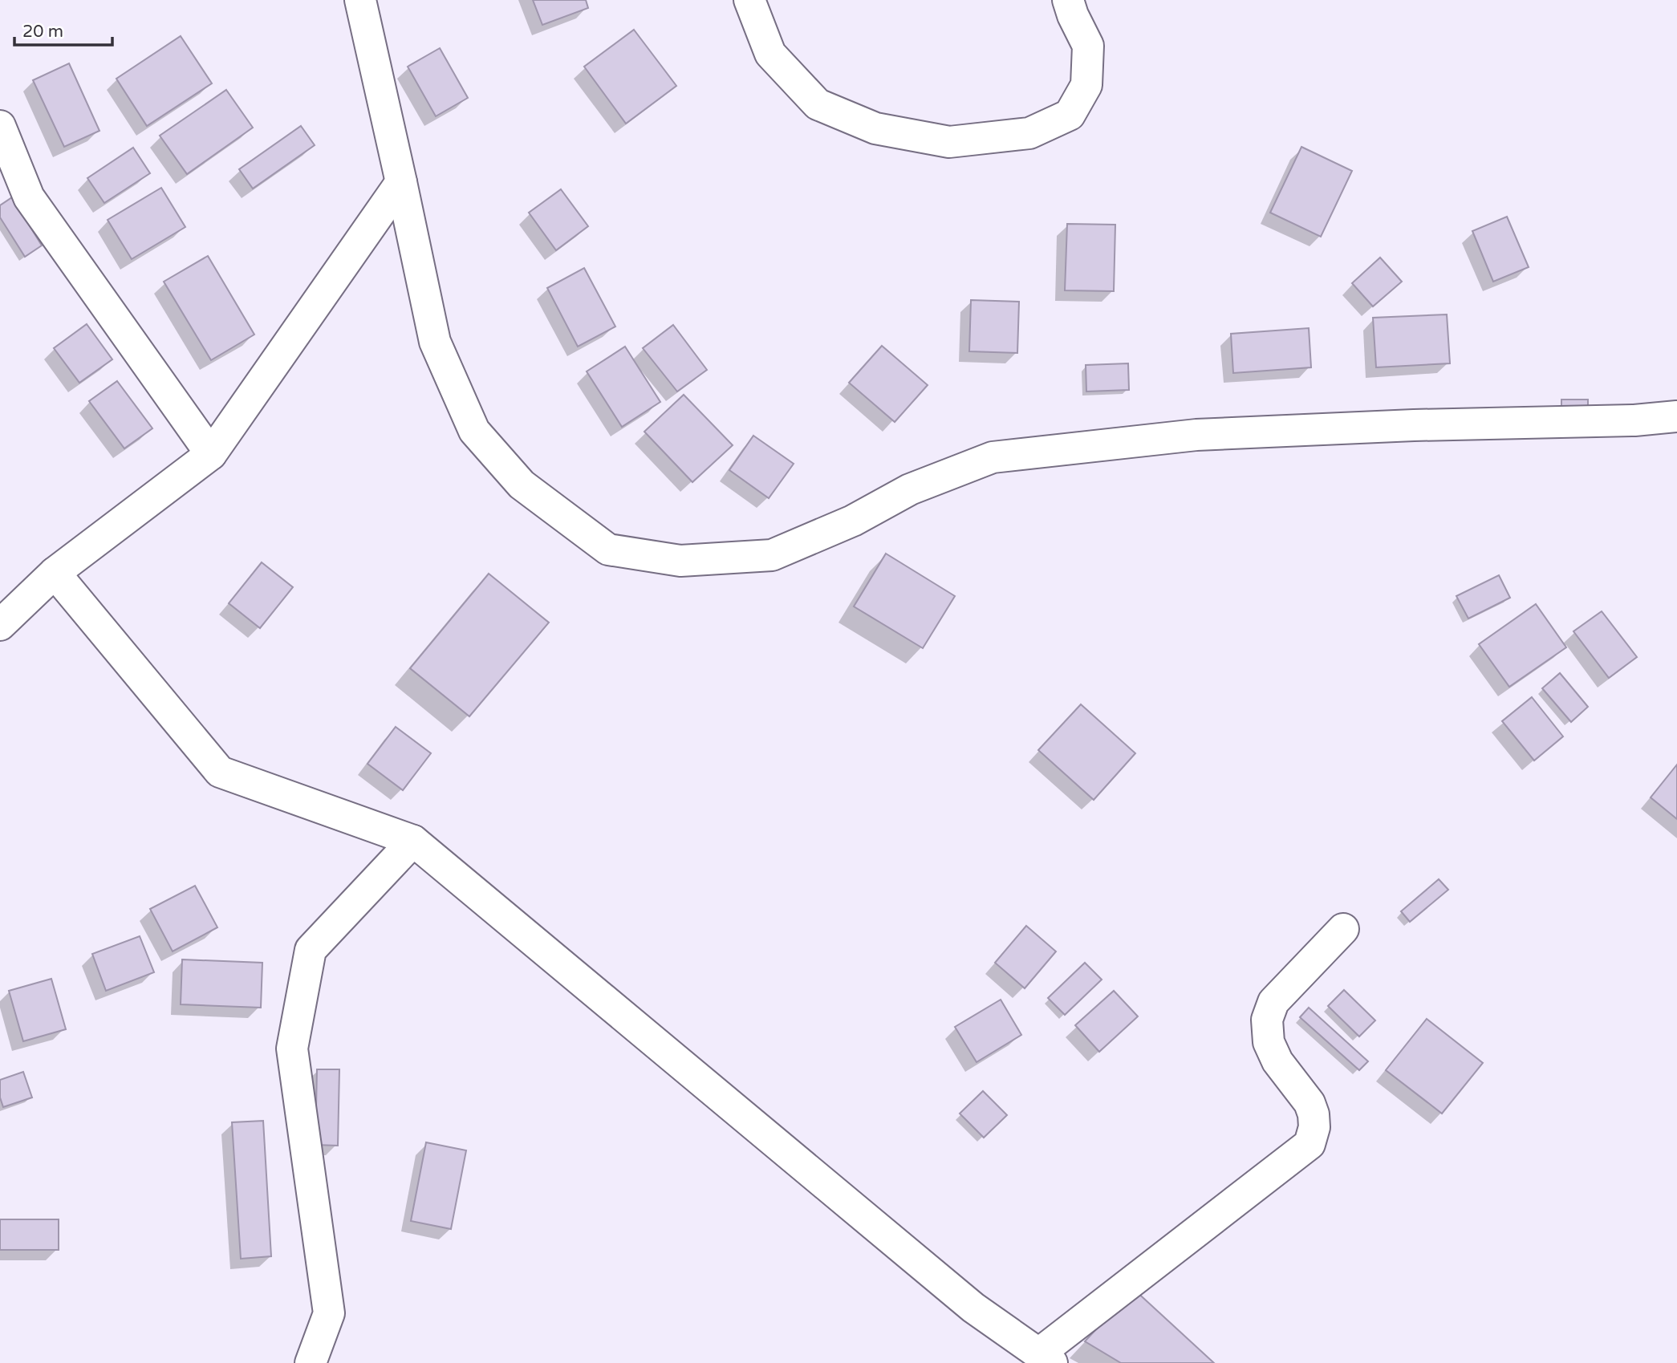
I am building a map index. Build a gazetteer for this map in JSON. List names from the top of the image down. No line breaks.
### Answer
{"scale_bar":"20 m"}
